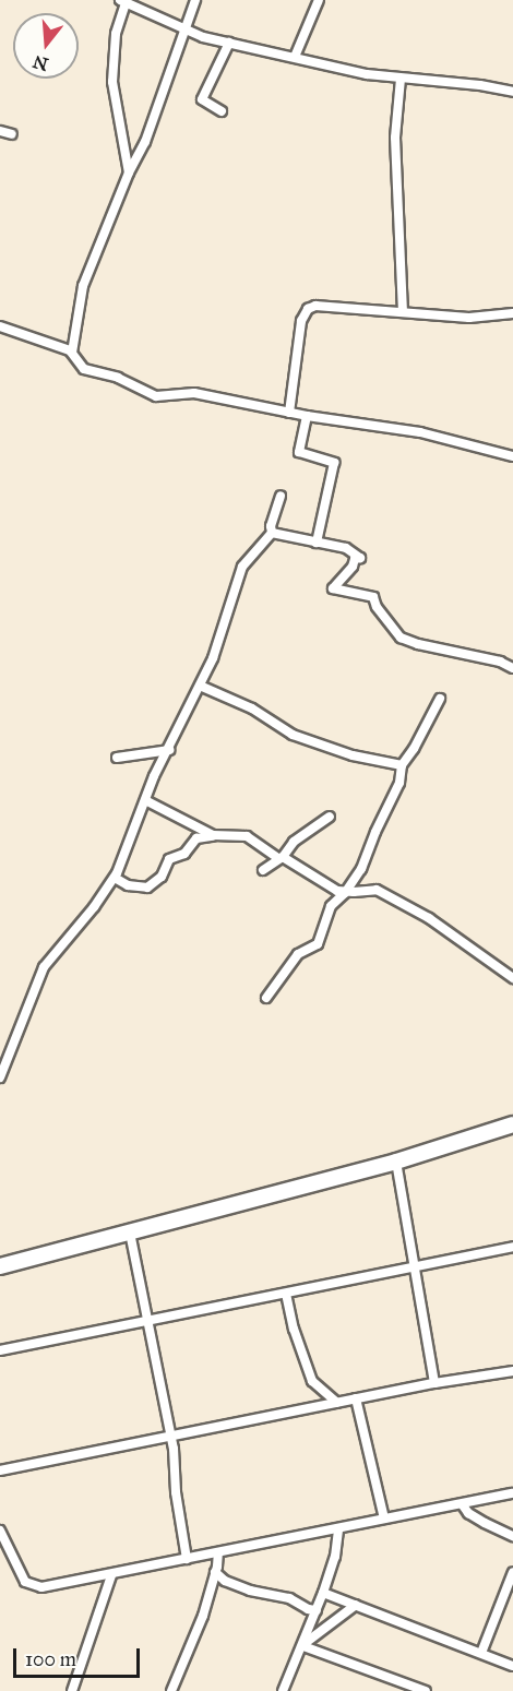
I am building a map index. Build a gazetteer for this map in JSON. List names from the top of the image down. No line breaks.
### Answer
{"scale_bar":"100 m","north":"bottom"}
